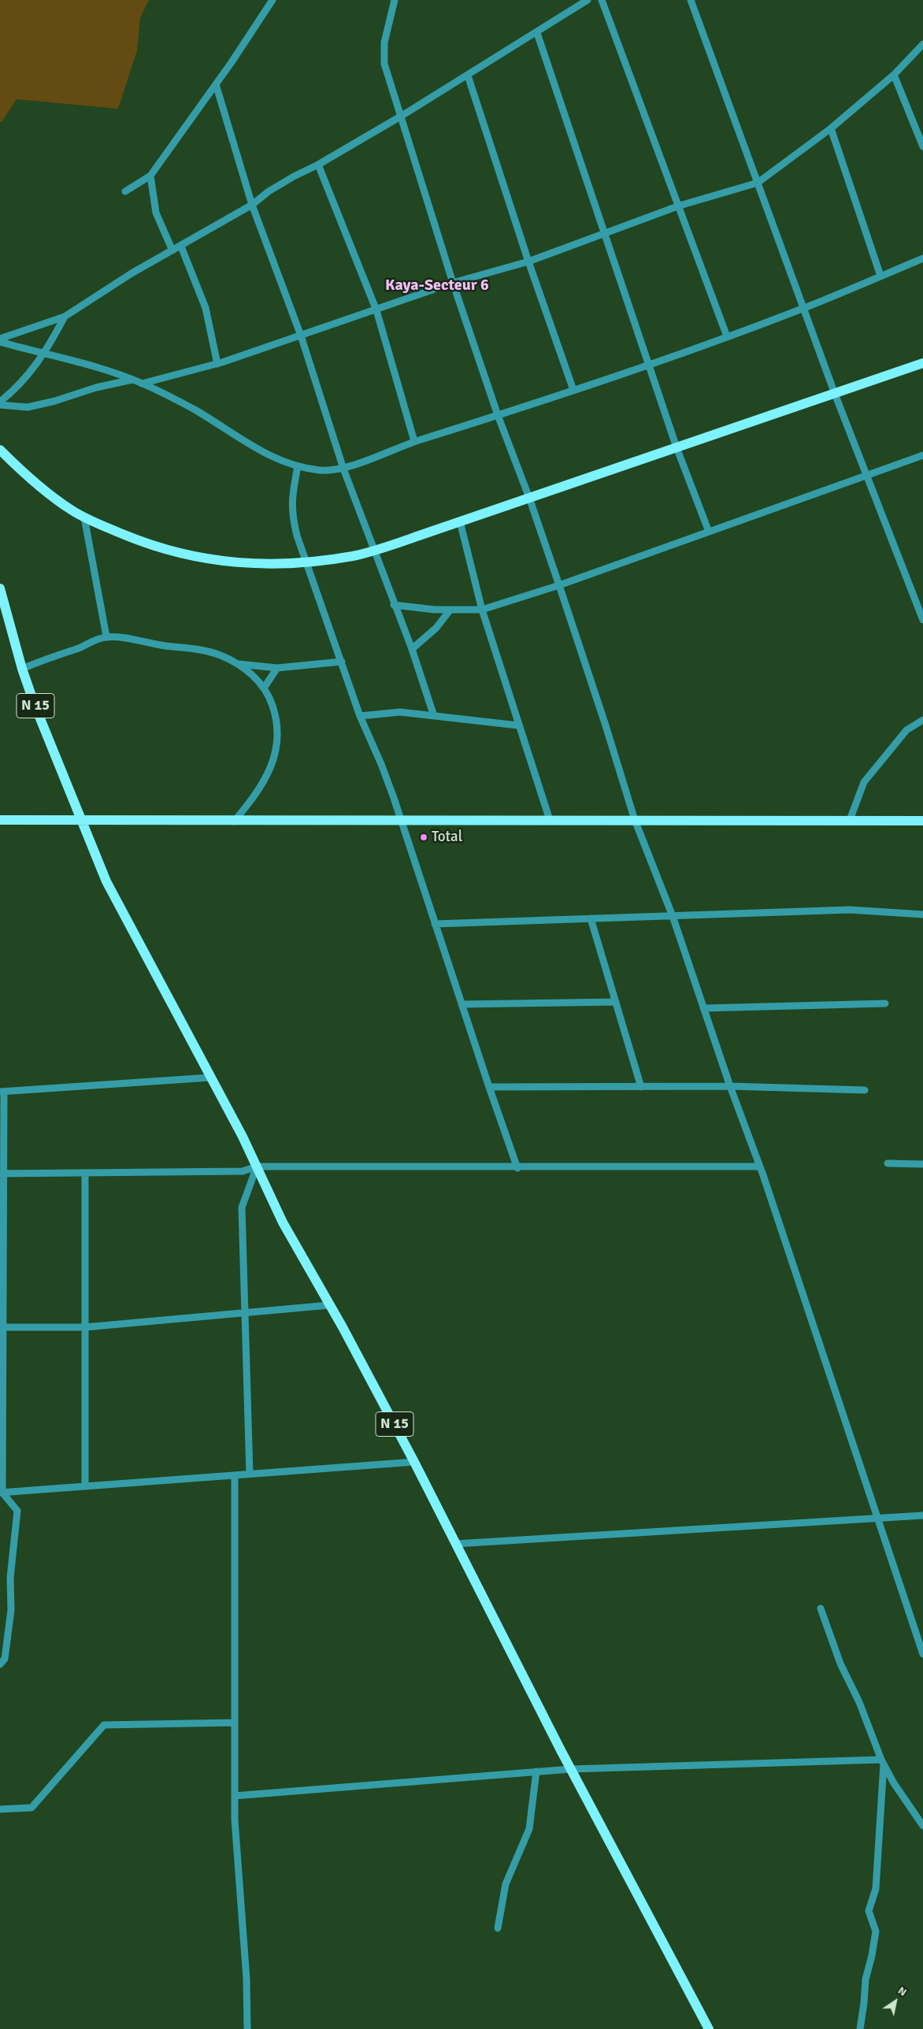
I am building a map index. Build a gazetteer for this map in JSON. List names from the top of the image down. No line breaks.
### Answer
{"streets":{"main road":["N 15"]},"districts":["Kaya-Secteur 6"],"places":["Total"],"north":"top right"}
